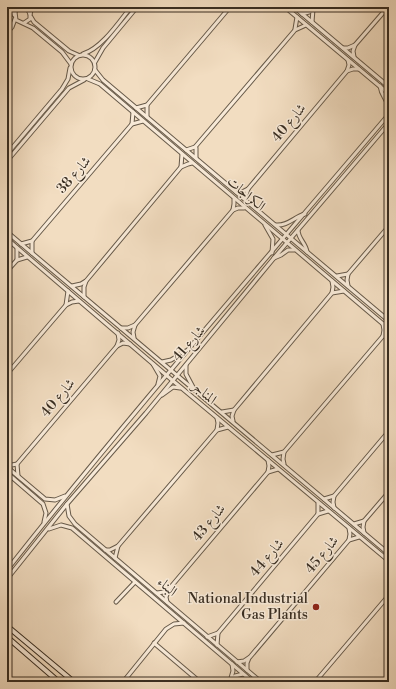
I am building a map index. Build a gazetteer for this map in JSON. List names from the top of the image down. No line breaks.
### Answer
{"streets":{"street":["شارع 40","شارع 38","الكراجات","شارع 41","المناجر","شارع 43","شارع 45","شارع 44","البناء"]},"crossings":[["شارع 40","الكراجات"],["الكراجات","شارع 41"],["شارع 41","المناجر"],["شارع 41","البناء"],["المناجر","شارع 45"],["شارع 43","البناء"],["شارع 45","البناء"]],"places":["National Industrial Gas Plants"]}
